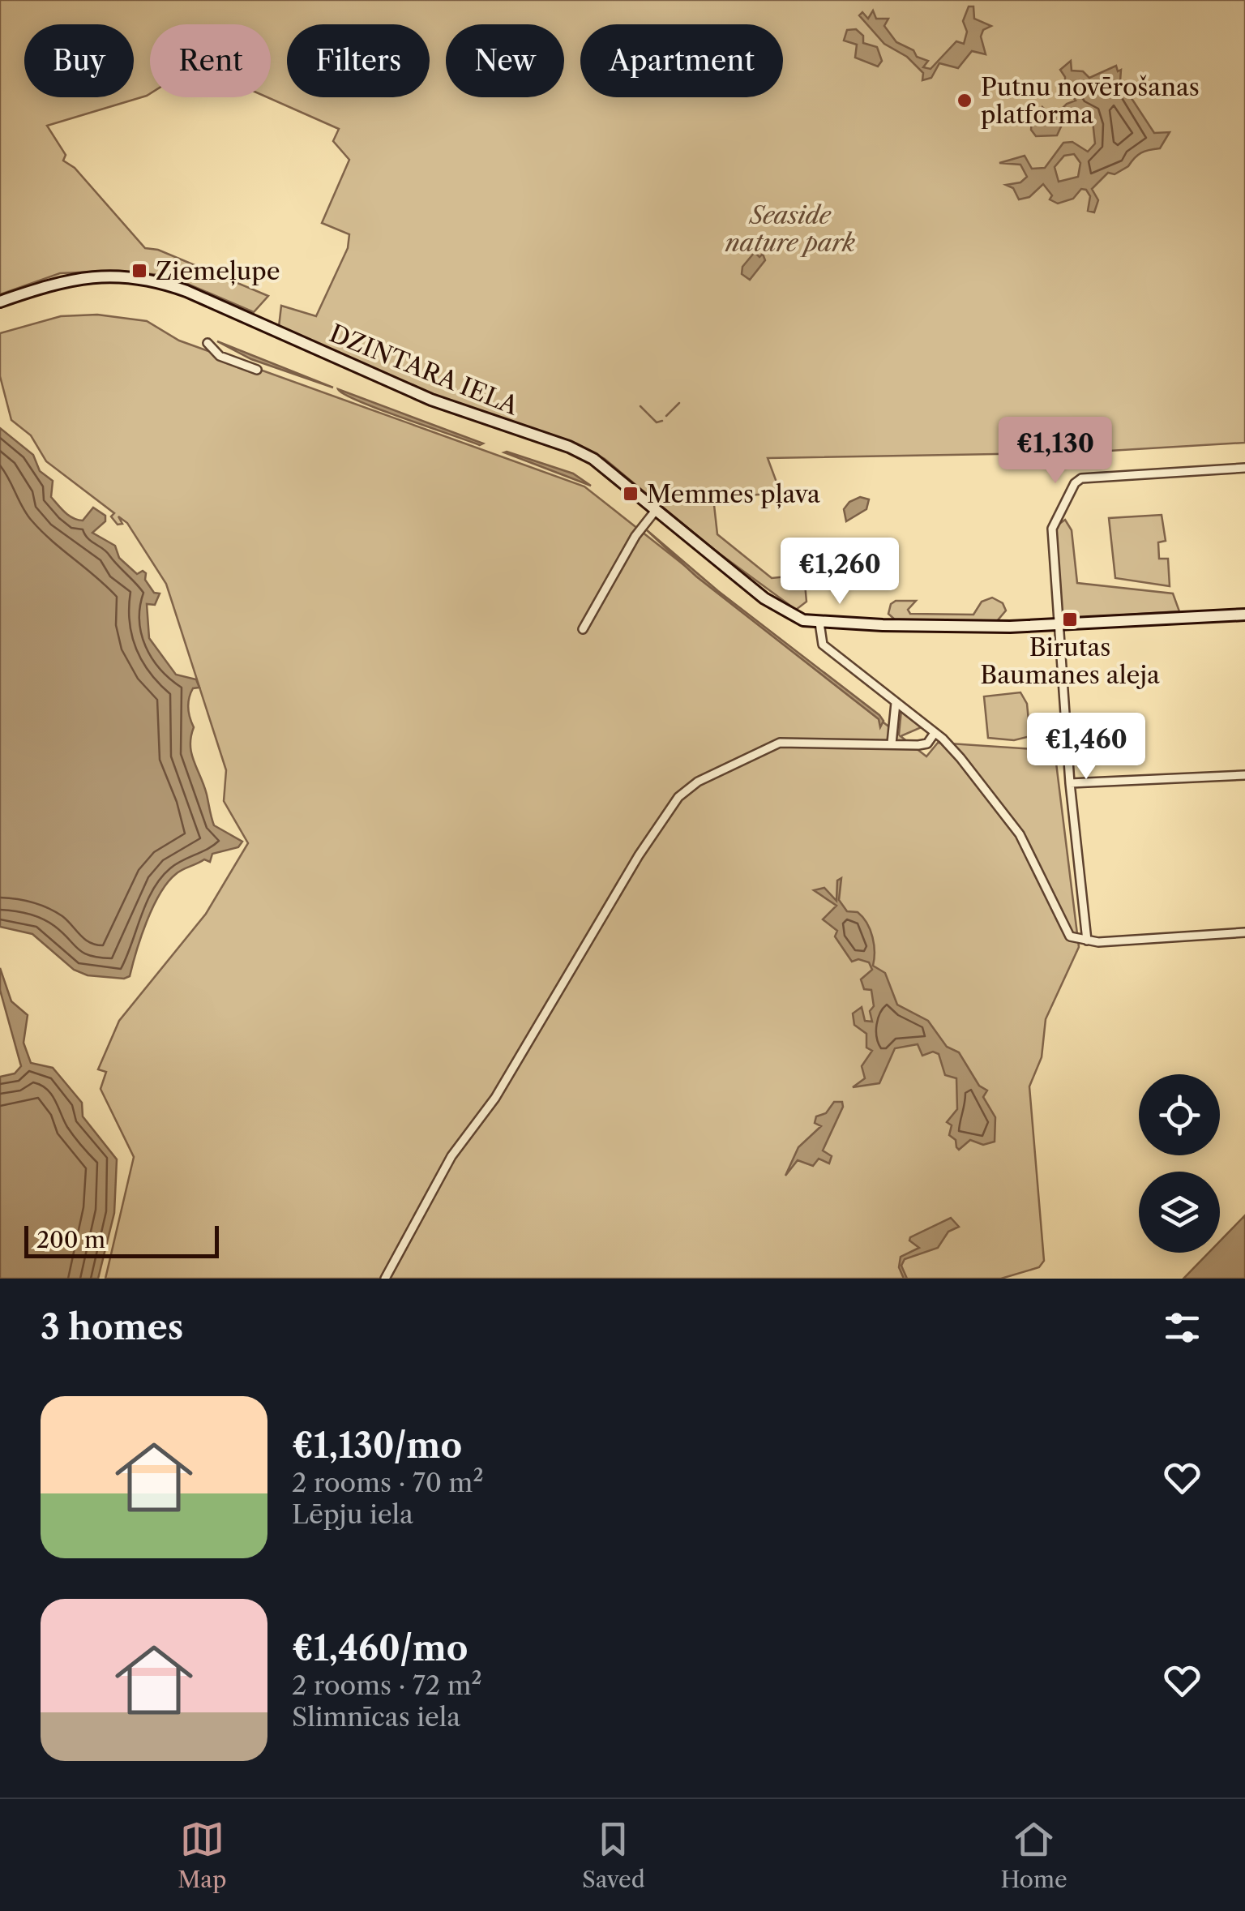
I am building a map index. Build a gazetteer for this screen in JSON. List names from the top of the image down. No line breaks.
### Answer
{"streets":{"street":["DZINTARA IELA"]},"parks":["Seaside nature park"],"places":{"other":["Putnu novērošanas platforma"],"transit":["Ziemeļupe","Memmes pļava","Birutas Baumanes aleja"]},"scale_bar":"200 m","page":{"chip":["Buy","Rent","Filters","New","Apartment"],"price":["€1,130","€1,260","€1,460"],"scale":"200 m","heading":"3 homes","list":[{"name":"€1,130/mo","note":"2 rooms · 70 m² · Lēpju iela"},{"name":"€1,460/mo","note":"2 rooms · 72 m² · Slimnīcas iela"}],"tabs":["Map","Saved","Home"]}}
